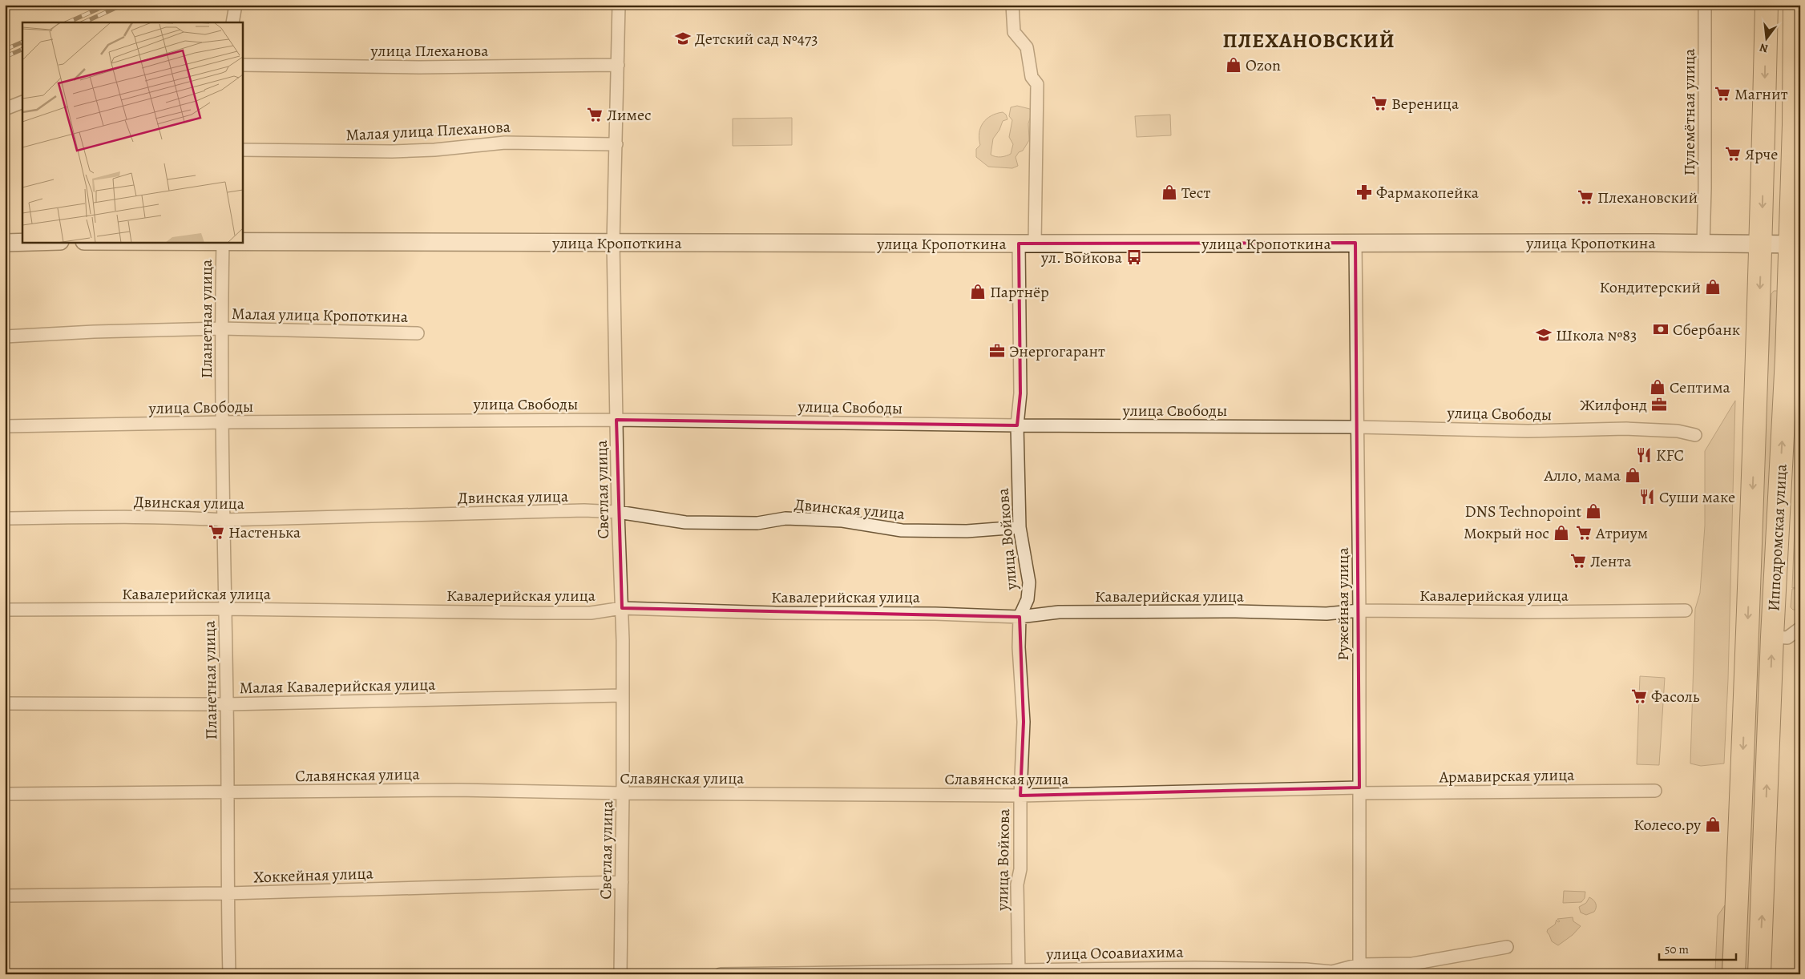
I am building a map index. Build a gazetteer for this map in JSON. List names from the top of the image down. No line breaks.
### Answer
{"streets":{"highway":["Ипподромская улица"],"main road":["улица Кропоткина"],"street":["улица Плеханова","Пулемётная улица","Малая улица Плеханова","Малая улица Кропоткина","Планетная улица","улица Свободы","Светлая улица","Двинская улица","улица Войкова","Кавалерийская улица","Ружейная улица","Малая Кавалерийская улица","Славянская улица","Армавирская улица","Хоккейная улица","улица Осоавиахима"]},"crossings":[["улица Плеханова","Светлая улица"],["Пулемётная улица","улица Кропоткина"],["Малая улица Плеханова","Светлая улица"],["улица Кропоткина","Планетная улица"],["улица Кропоткина","Светлая улица"],["улица Кропоткина","Ипподромская улица"],["улица Кропоткина","улица Войкова"],["улица Кропоткина","Ружейная улица"],["Малая улица Кропоткина","Планетная улица"],["Планетная улица","улица Свободы"],["Планетная улица","Двинская улица"],["Планетная улица","Кавалерийская улица"],["Планетная улица","Малая Кавалерийская улица"],["Планетная улица","Славянская улица"],["Планетная улица","Хоккейная улица"],["улица Свободы","Светлая улица"],["улица Свободы","улица Войкова"],["улица Свободы","Ружейная улица"],["Светлая улица","Двинская улица"],["Светлая улица","Кавалерийская улица"],["Светлая улица","Малая Кавалерийская улица"],["Светлая улица","Славянская улица"],["Светлая улица","Хоккейная улица"],["Двинская улица","улица Войкова"],["улица Войкова","Кавалерийская улица"],["улица Войкова","Славянская улица"],["улица Войкова","улица Осоавиахима"],["Кавалерийская улица","Ружейная улица"],["Ружейная улица","Славянская улица"],["Ружейная улица","Армавирская улица"],["Ружейная улица","улица Осоавиахима"],["Славянская улица","Армавирская улица"]],"districts":["ПЛЕХАНОВСКИЙ"],"places":{"school or university":["Детский сад №473","Школа №83"],"shop":["Ozon","Тест","Кондитерский","Партнёр","Септима","Алло, мама","DNS Technopoint","Мокрый нос","Колесо.ру"],"supermarket":["Магнит","Вереница","Лимес","Ярче","Плехановский","Настенька","Атриум","Лента","Фасоль"],"pharmacy":["Фармакопейка"],"bus stop":["ул. Войкова"],"bank":["Сбербанк"],"office":["Энергогарант","Жилфонд"],"restaurant":["KFC","Суши маке"]},"scale_bar":"50 m","north":"bottom"}
